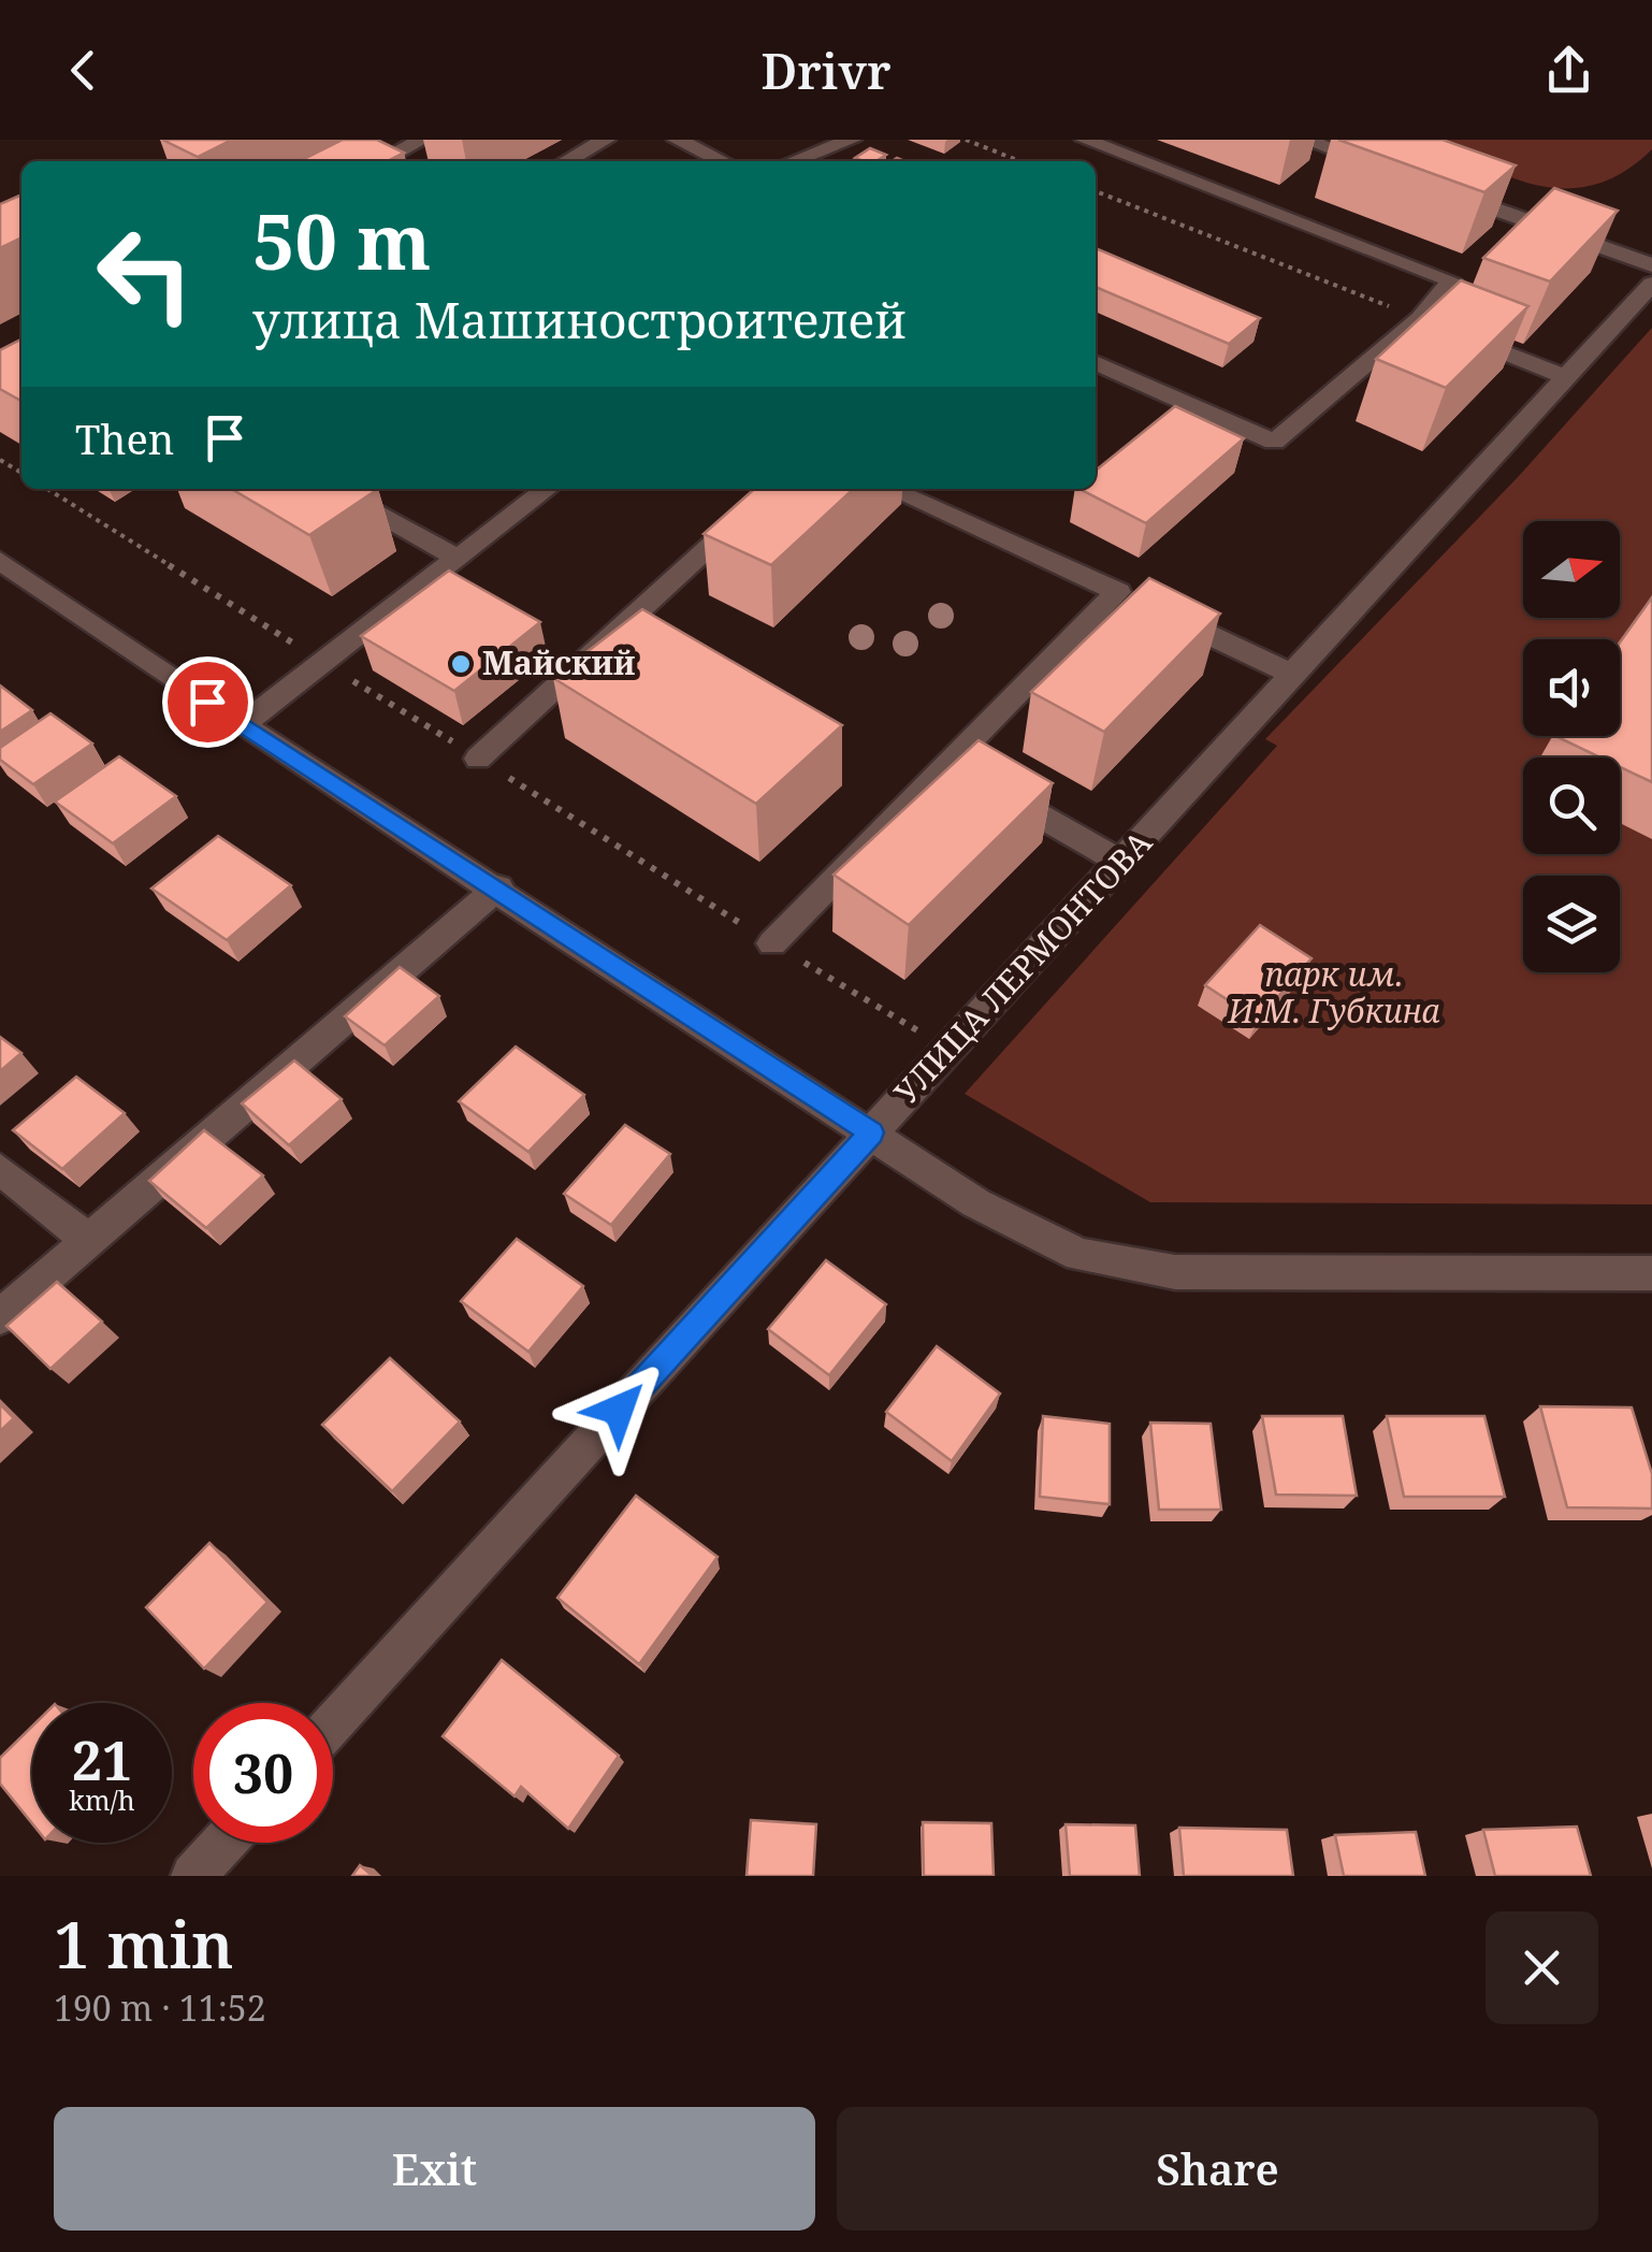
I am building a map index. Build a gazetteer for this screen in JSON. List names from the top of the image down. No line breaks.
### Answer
{"streets":{"street":["УЛИЦА ЛЕРМОНТОВА"]},"parks":["парк им. И.М. Губкина"],"places":["Майский"],"north":"right","page":{"header":"Drivr","turn":["50 m","улица Машиностроителей"],"then":"Then","speed":"21 km/h","limit":"30","heading":["1 min","190 m · 11:52"],"buttons":["Exit","Share"]}}
